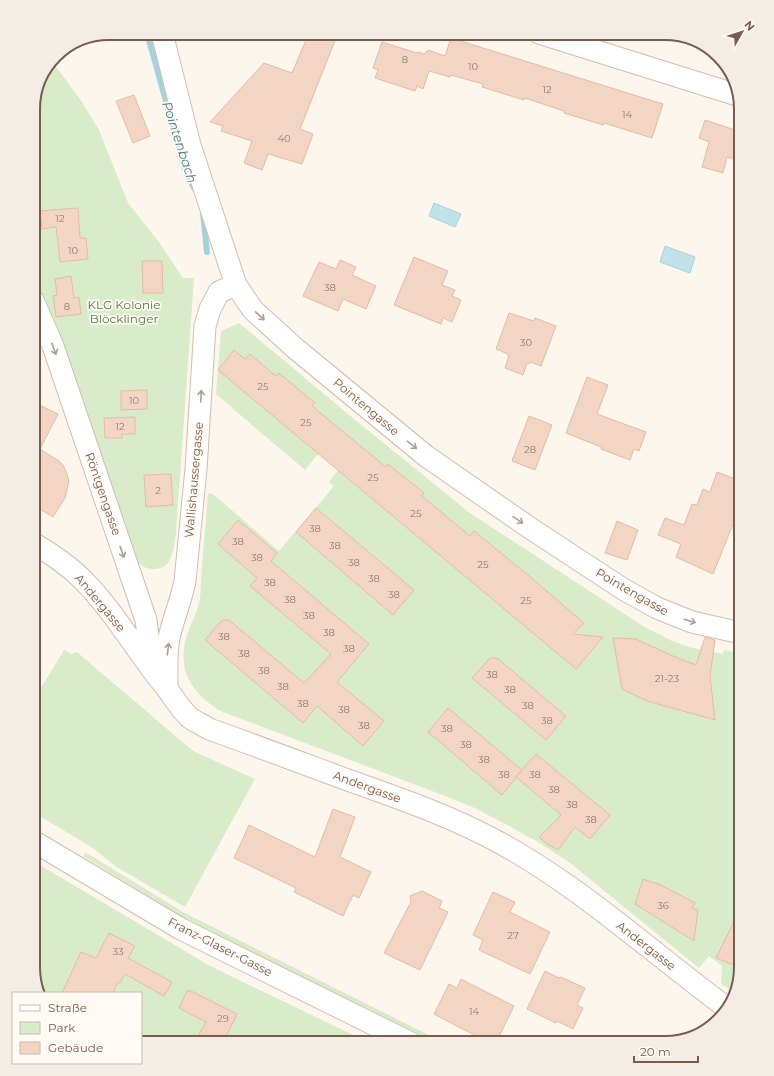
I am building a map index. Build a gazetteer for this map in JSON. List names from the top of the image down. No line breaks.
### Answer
{"streets":{"street":["Pointengasse","Wallishaussergasse","Röntgengasse","Andergasse","Franz-Glaser-Gasse"]},"crossings":[["Pointengasse","Wallishaussergasse"],["Wallishaussergasse","Röntgengasse"],["Wallishaussergasse","Andergasse"],["Röntgengasse","Andergasse"]],"one_way":["Pointengasse","Wallishaussergasse","Röntgengasse"],"water":["Pointenbach"],"parks":["KLG Kolonie Blöcklinger"],"house_numbers":["8","10","12","14","40","12","10","38","8","30","25","10","25","12","28","25","2","25","38","38","38","38","38","25","38","38","38","38","25","38","38","38","38","38","38","38","21-23","38","38","38","38","38","38","38","38","38","38","38","38","38","38","38","36","27","33","14","29"],"legend":["Straße","Park","Gebäude"],"scale_bar":"20 m","north":"top right"}
